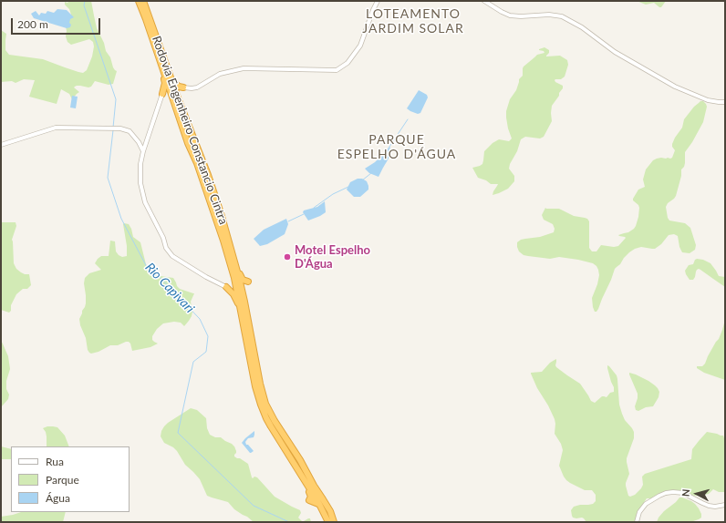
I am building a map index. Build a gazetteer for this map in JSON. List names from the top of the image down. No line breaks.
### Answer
{"streets":{"highway":["Rodovia Engenheiro Constancio Cintra"]},"districts":["LOTEAMENTO JARDIM SOLAR","PARQUE ESPELHO D'ÁGUA"],"water":["Rio Capivari"],"places":["Motel Espelho D'Água"],"legend":["Rua","Parque","Água"],"scale_bar":"200 m","north":"left"}
